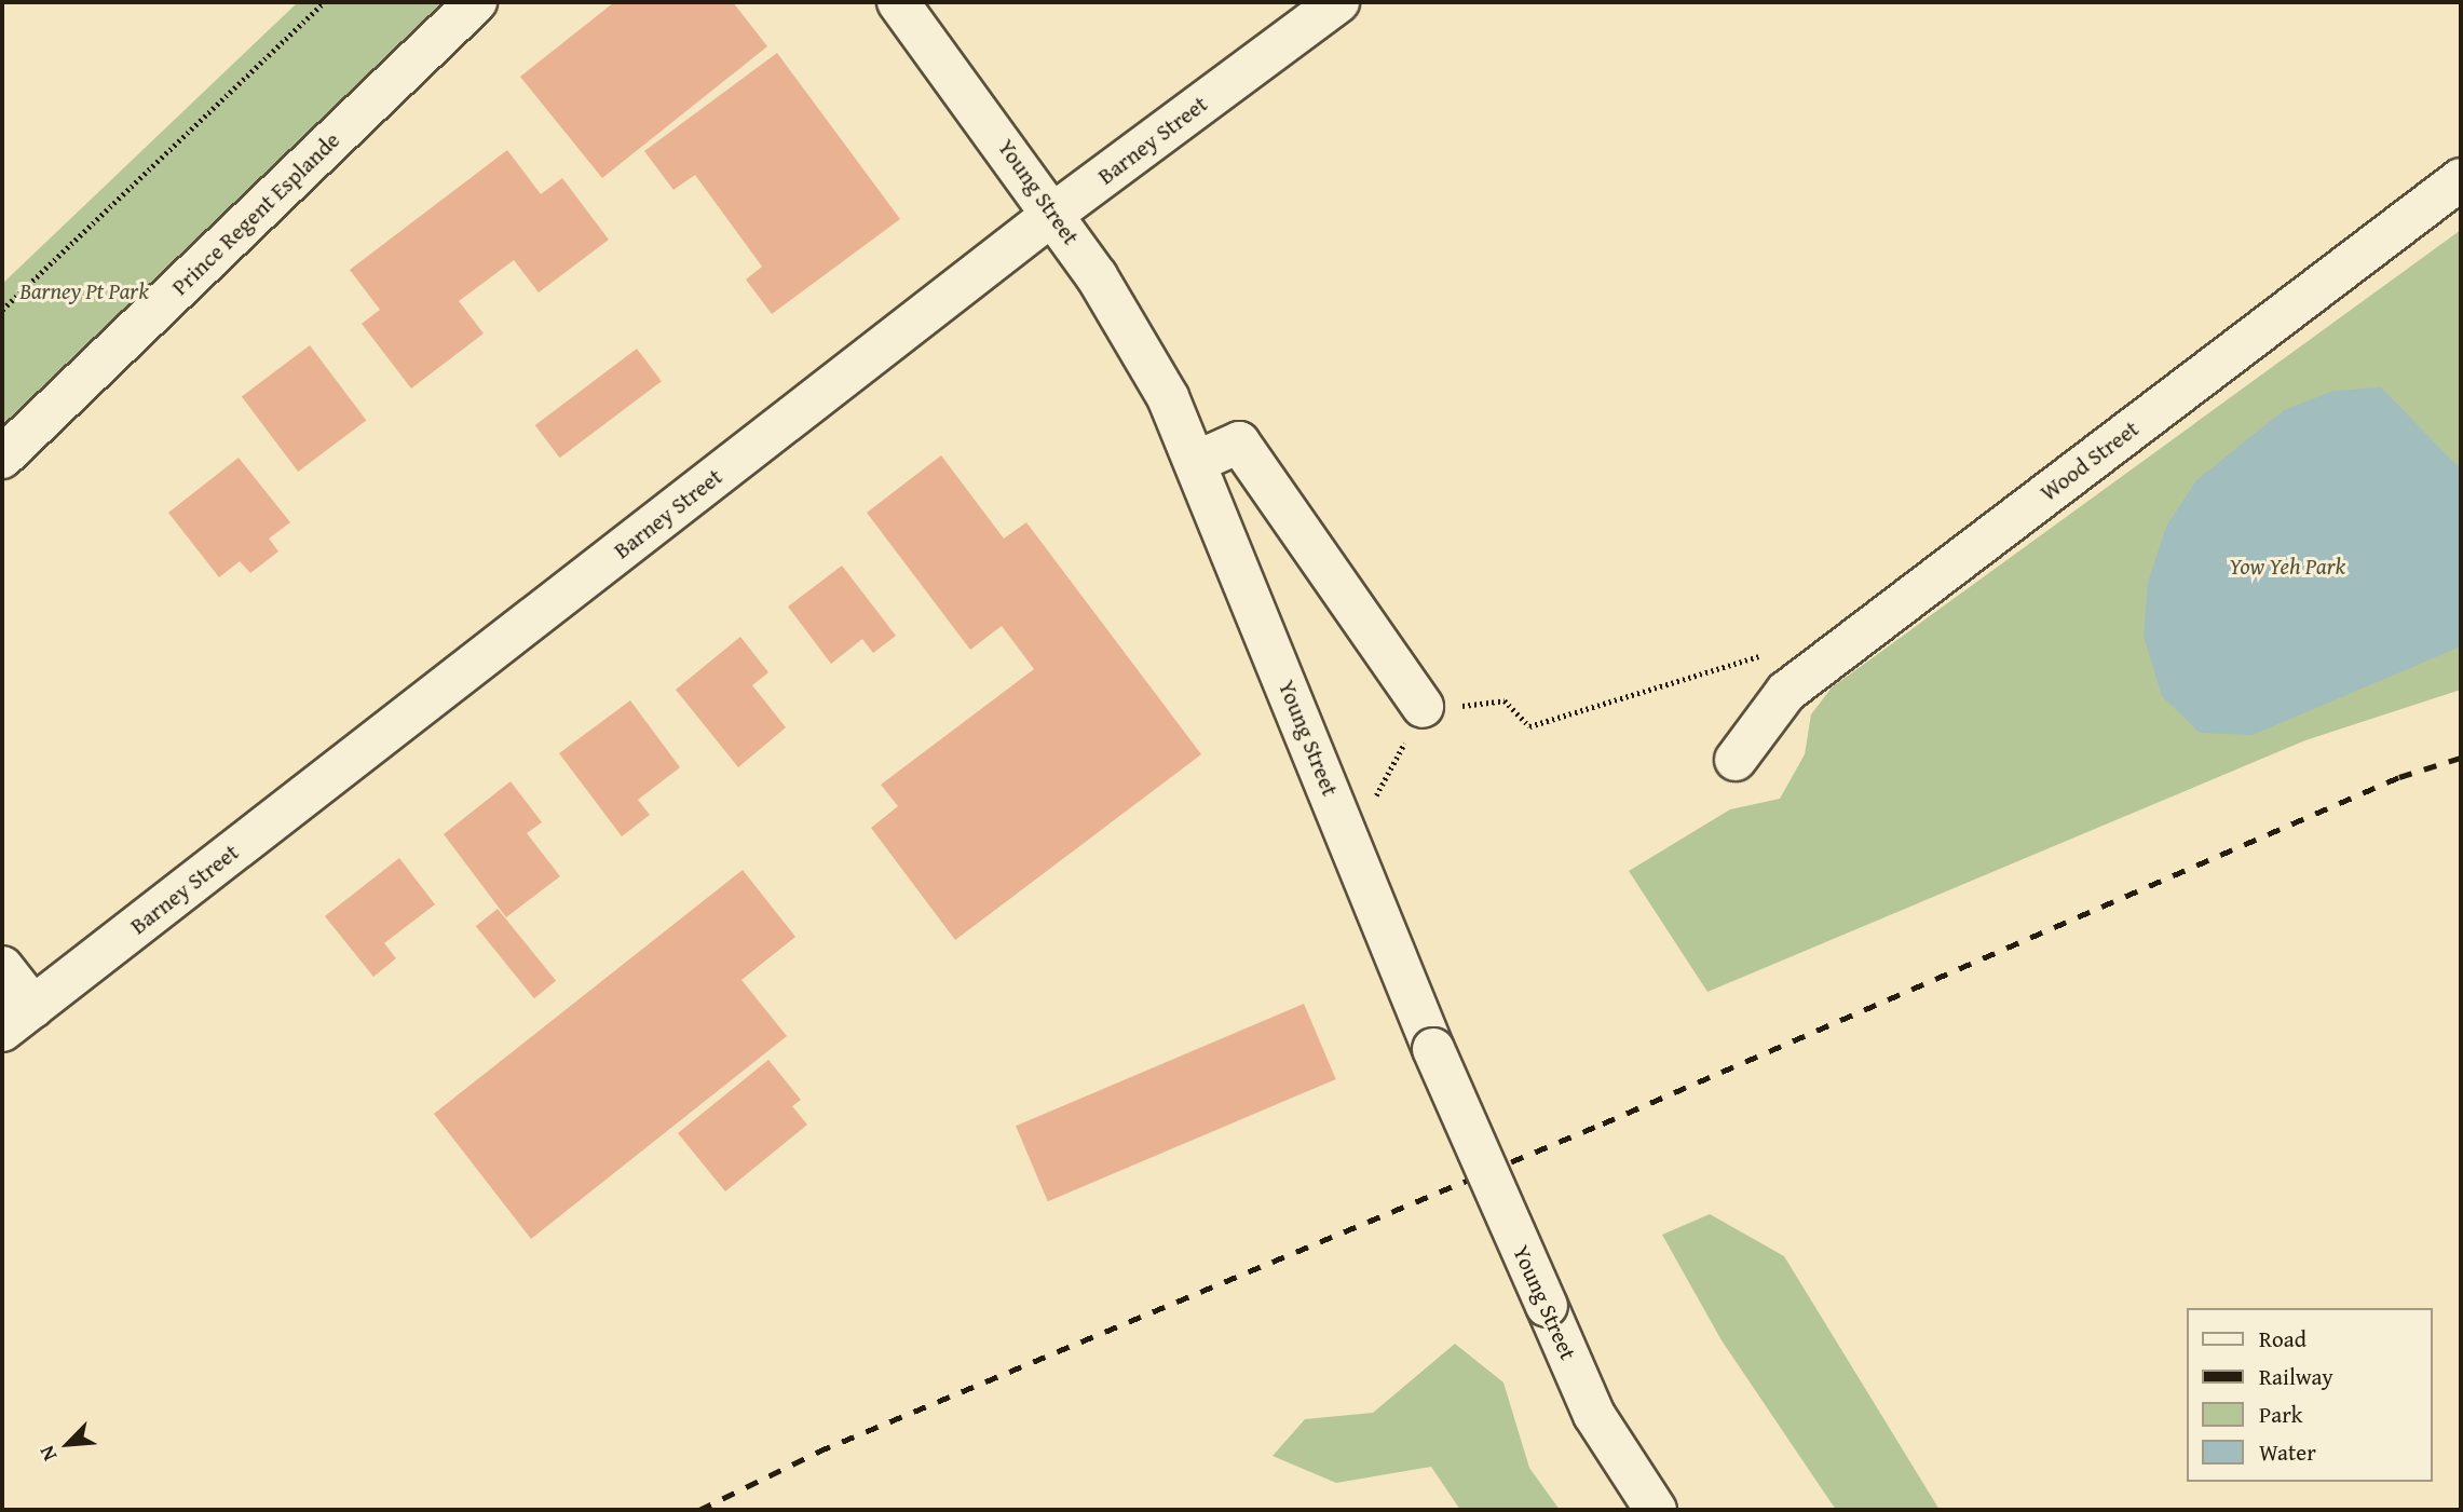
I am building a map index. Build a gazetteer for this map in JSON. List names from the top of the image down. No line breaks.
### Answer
{"streets":{"street":["Barney Street","Young Street","Prince Regent Esplande","Wood Street"]},"crossings":[["Barney Street","Young Street"]],"parks":["Barney Pt Park","Yow Yeh Park"],"legend":["Road","Railway","Park","Water"],"north":"bottom left"}
